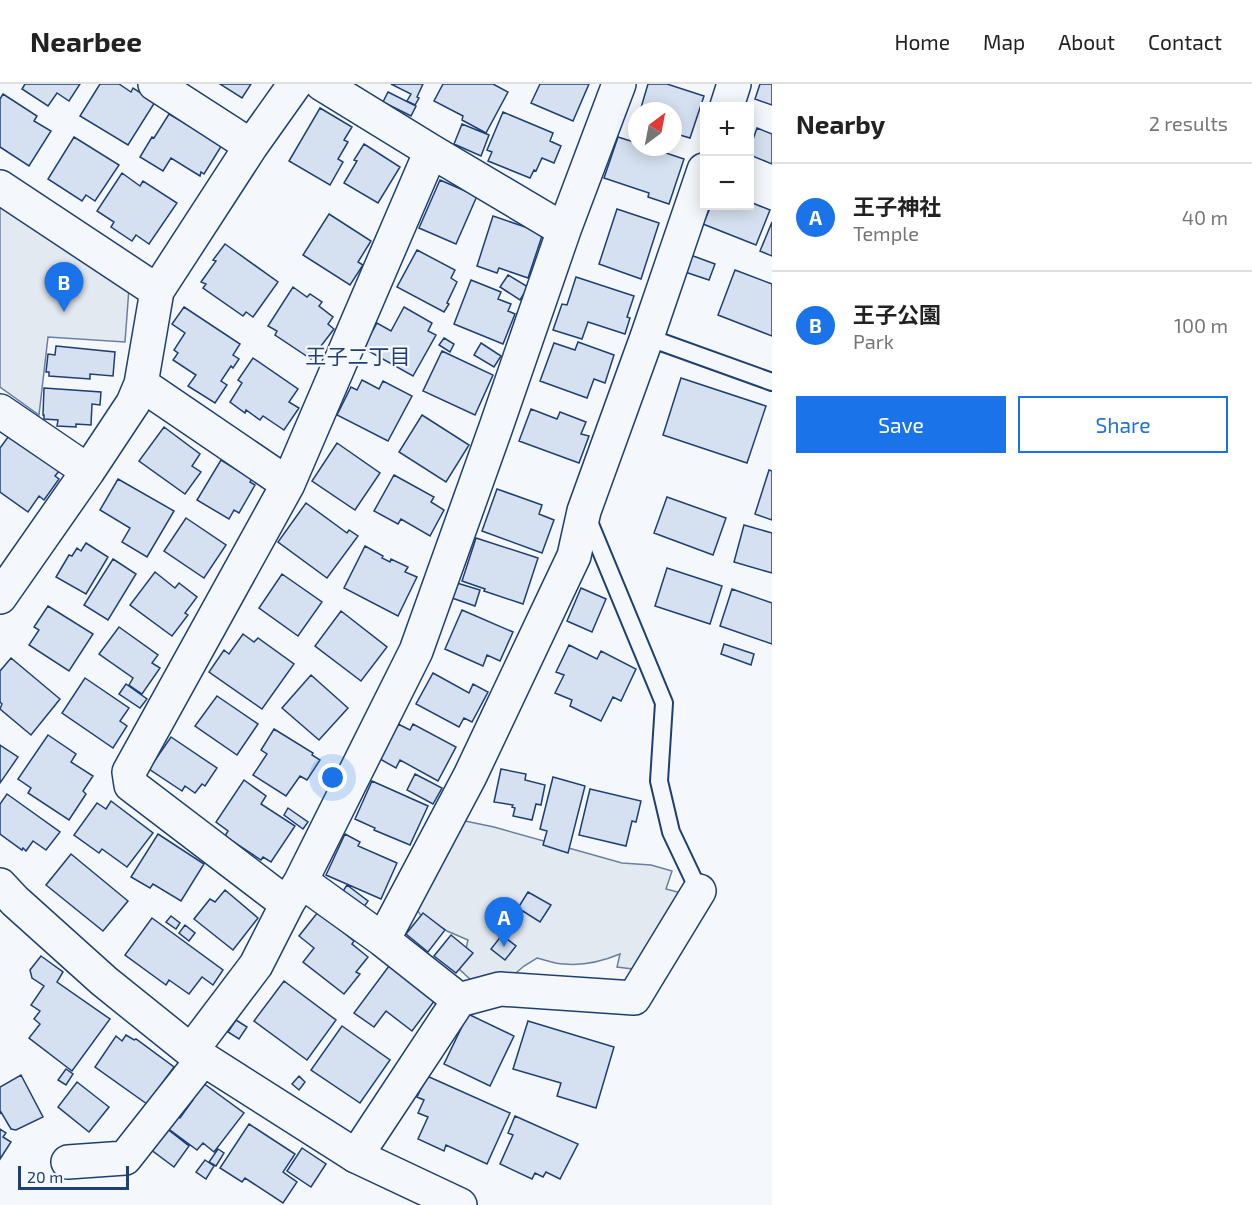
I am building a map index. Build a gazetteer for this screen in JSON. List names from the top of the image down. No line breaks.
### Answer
{"districts":["王子二丁目"],"scale_bar":"20 m","north":"top right","page":{"header":"Nearbee","nav":["Home","Map","About","Contact"],"heading":["Nearby","2 results"],"map_buttons":["+","−"],"list":[{"mark":"A","name":"王子神社","note":"Temple","value":"40 m"},{"mark":"B","name":"王子公園","note":"Park","value":"100 m"}],"pins":["B","A"],"buttons":["Save","Share"],"scale":"20 m"}}
